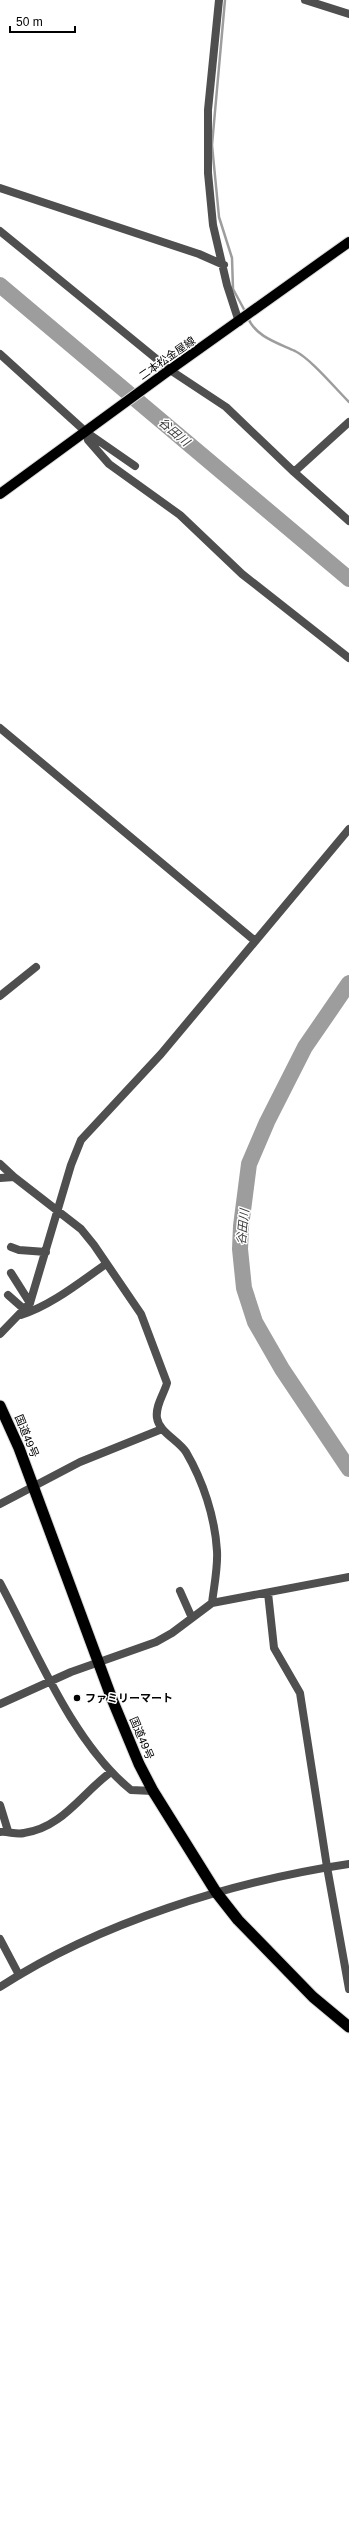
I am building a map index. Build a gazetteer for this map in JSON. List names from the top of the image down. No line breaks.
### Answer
{"streets":{"highway":["国道49号"],"main road":["二本松金屋線"]},"water":["谷田川"],"places":["ファミリーマート"],"scale_bar":"50 m"}
